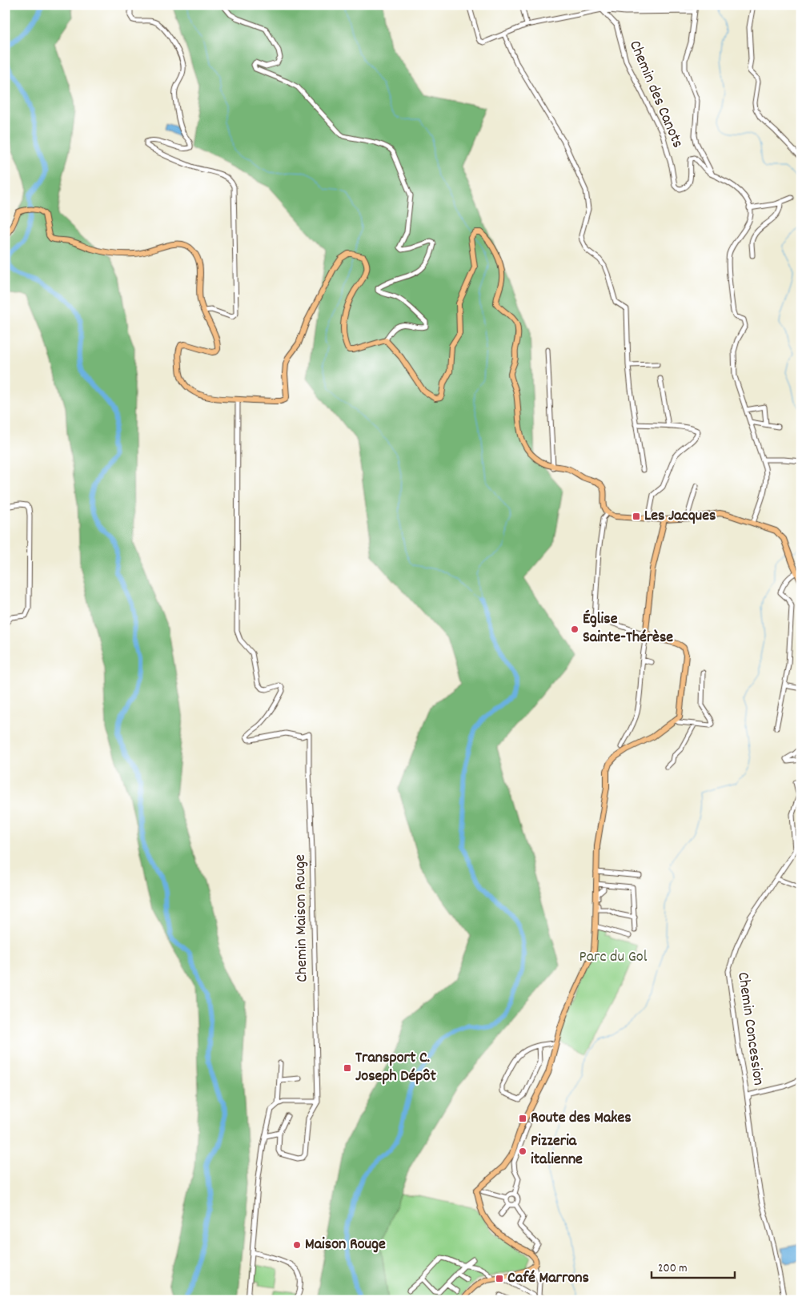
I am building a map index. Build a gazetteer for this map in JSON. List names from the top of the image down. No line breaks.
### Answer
{"streets":{"street":["Chemin des Canots","Chemin Maison Rouge","Chemin Concession"]},"parks":["Parc du Gol"],"places":{"transit":["Les Jacques","Transport C. Joseph Dépôt","Route des Makes","Café Marrons"],"other":["Église Sainte-Thérèse","Pizzeria italienne","Maison Rouge"]},"scale_bar":"200 m"}
